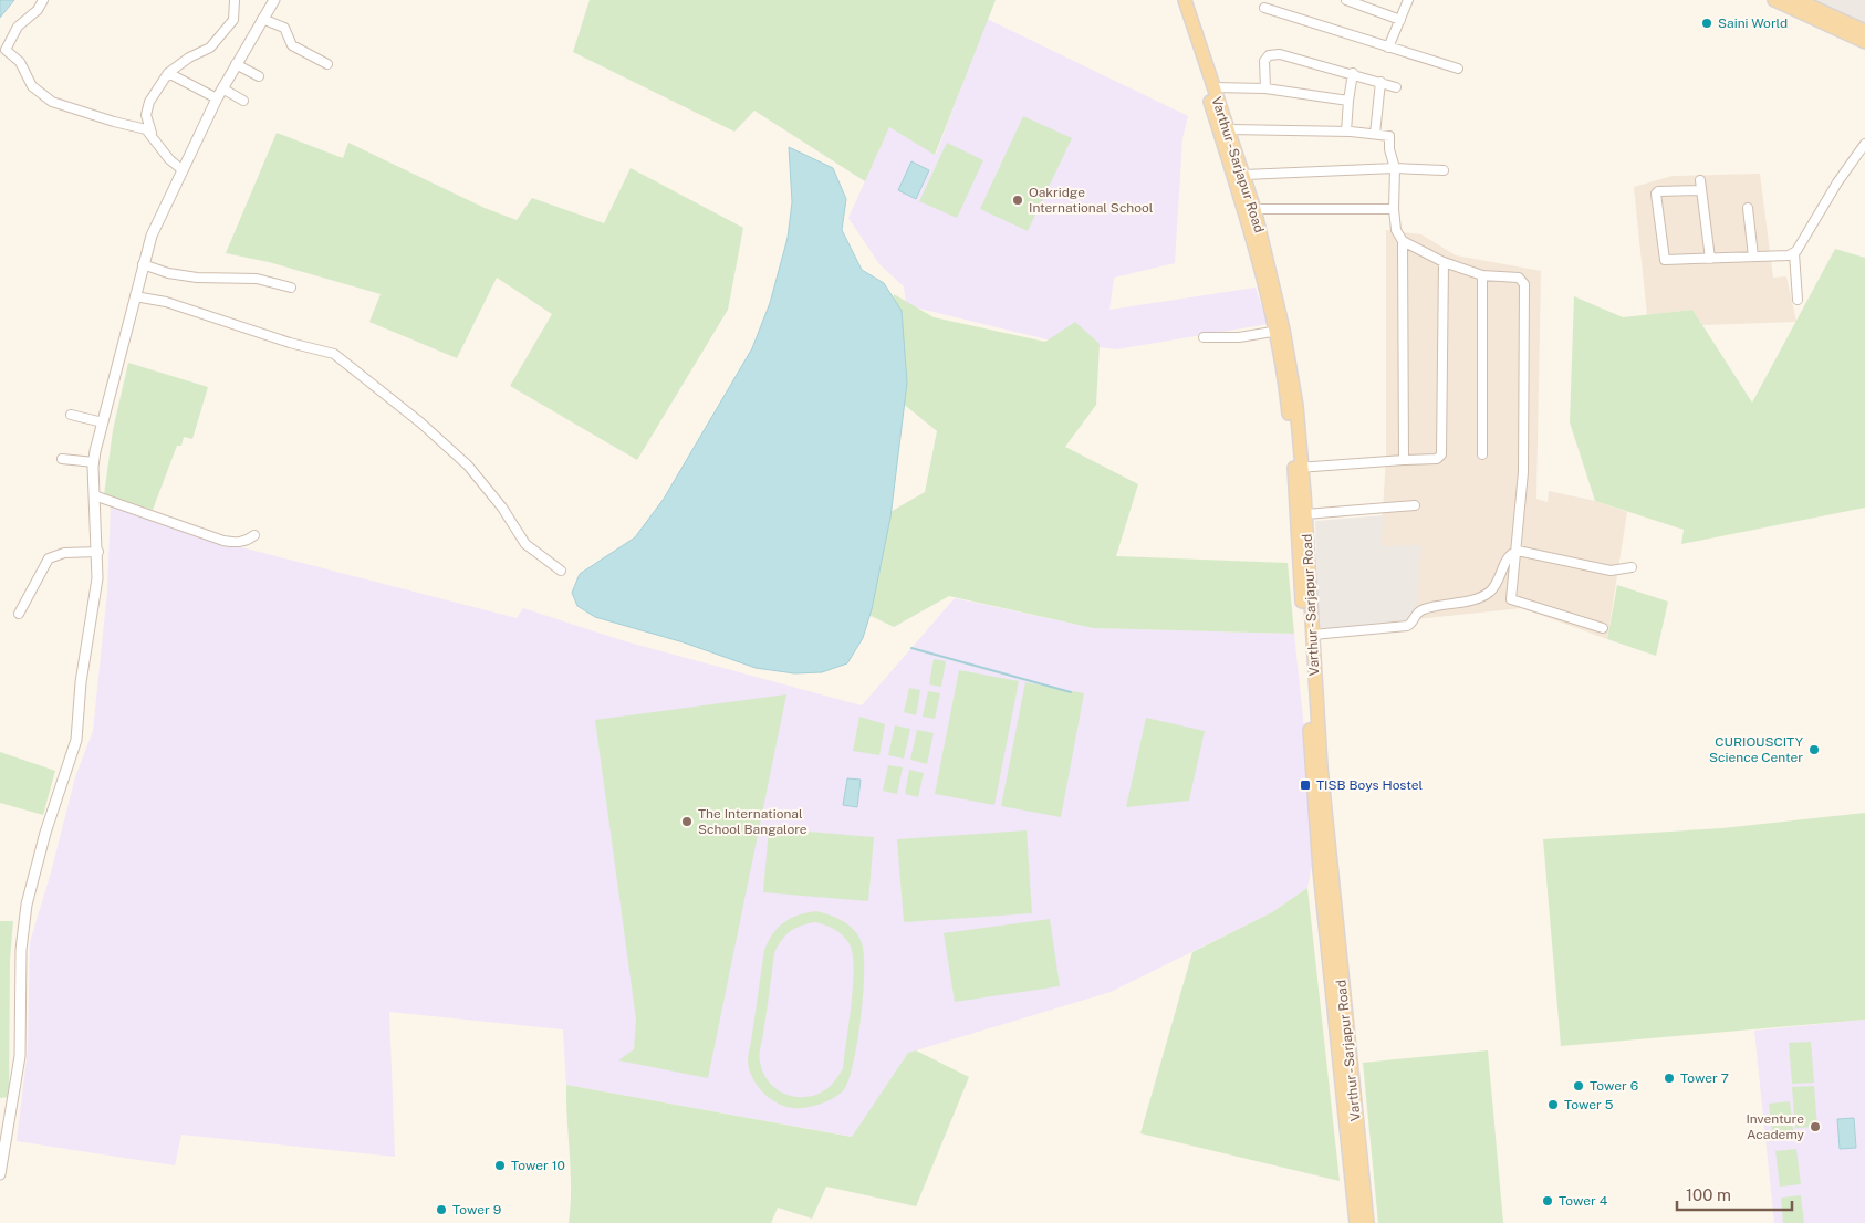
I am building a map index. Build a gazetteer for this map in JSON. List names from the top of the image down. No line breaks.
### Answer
{"streets":{"main road":["Varthur - Sarjapur Road"]},"places":{"other":["Saini World","Oakridge International School","CURIOUSCITY Science Center","The International School Bangalore","Tower 7","Tower 6","Tower 5","Inventure Academy","Tower 10","Tower 4","Tower 9"],"transit":["TISB Boys Hostel"]},"scale_bar":"100 m"}
